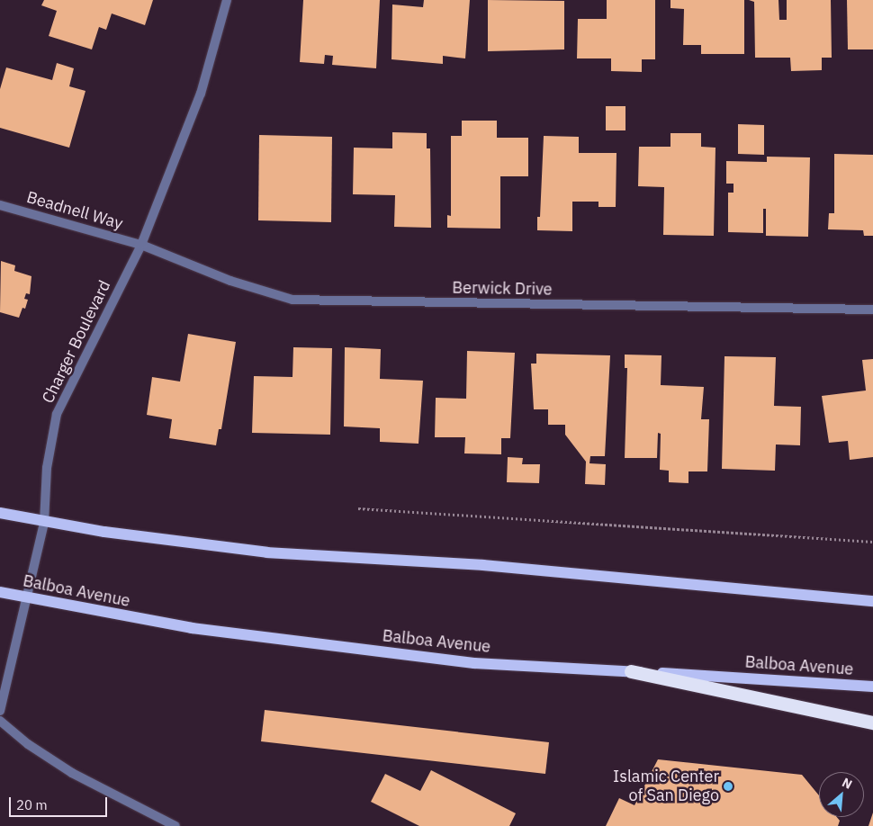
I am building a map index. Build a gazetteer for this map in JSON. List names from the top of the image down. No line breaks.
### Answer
{"streets":{"main road":["Balboa Avenue"],"street":["Beadnell Way","Berwick Drive","Charger Boulevard"]},"crossings":[["Beadnell Way","Berwick Drive"],["Beadnell Way","Charger Boulevard"],["Berwick Drive","Charger Boulevard"],["Charger Boulevard","Balboa Avenue"]],"places":["Islamic Center of San Diego"],"scale_bar":"20 m","north":"top right"}
